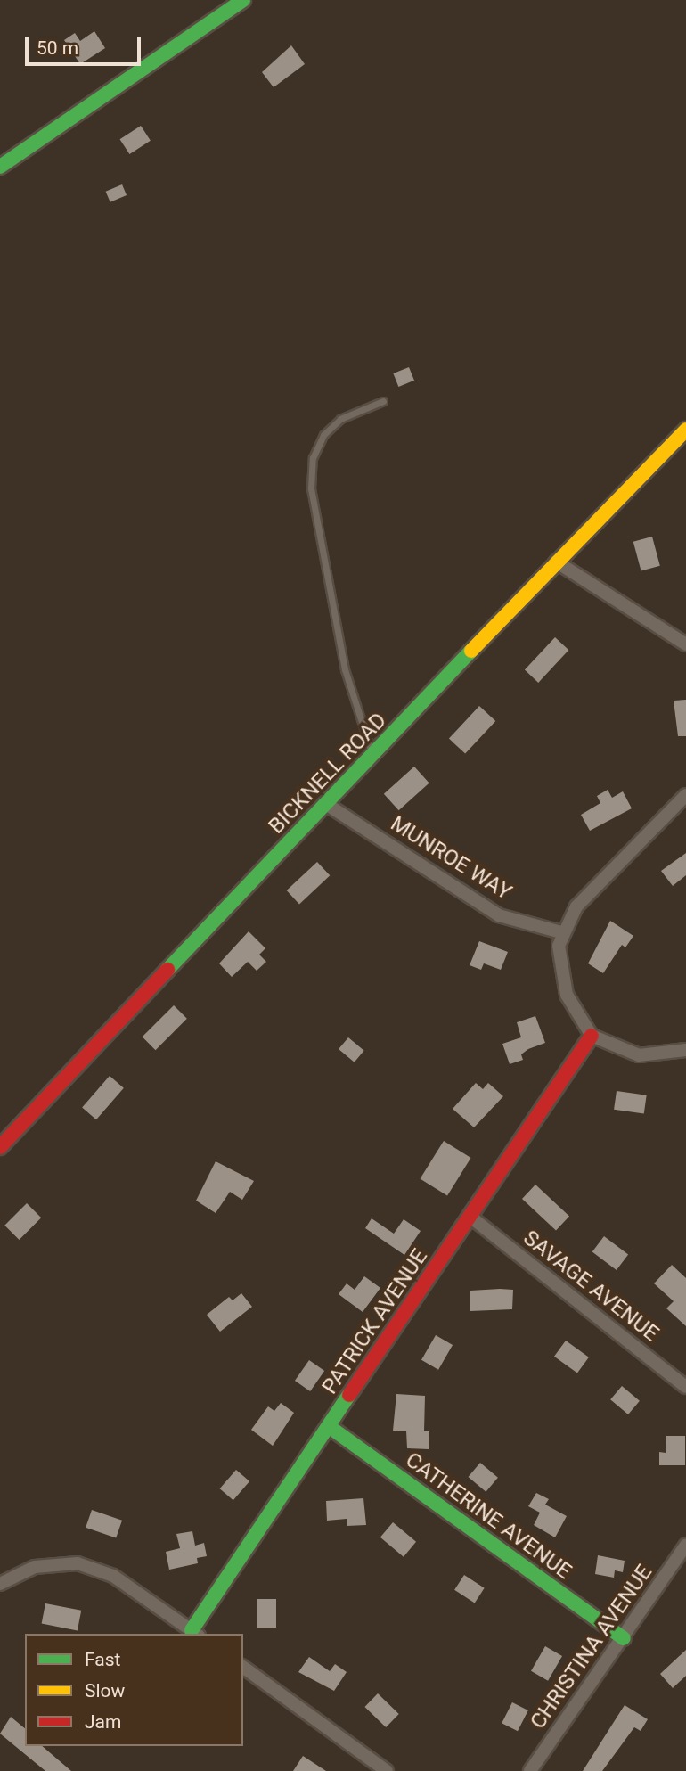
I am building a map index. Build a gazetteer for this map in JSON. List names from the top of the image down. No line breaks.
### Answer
{"streets":{"street":["BICKNELL ROAD","MUNROE WAY","SAVAGE AVENUE","PATRICK AVENUE","CATHERINE AVENUE","CHRISTINA AVENUE"]},"crossings":[["BICKNELL ROAD","MUNROE WAY"],["SAVAGE AVENUE","PATRICK AVENUE"],["PATRICK AVENUE","CATHERINE AVENUE"],["CATHERINE AVENUE","CHRISTINA AVENUE"]],"legend":["Fast","Slow","Jam"],"scale_bar":"50 m"}
